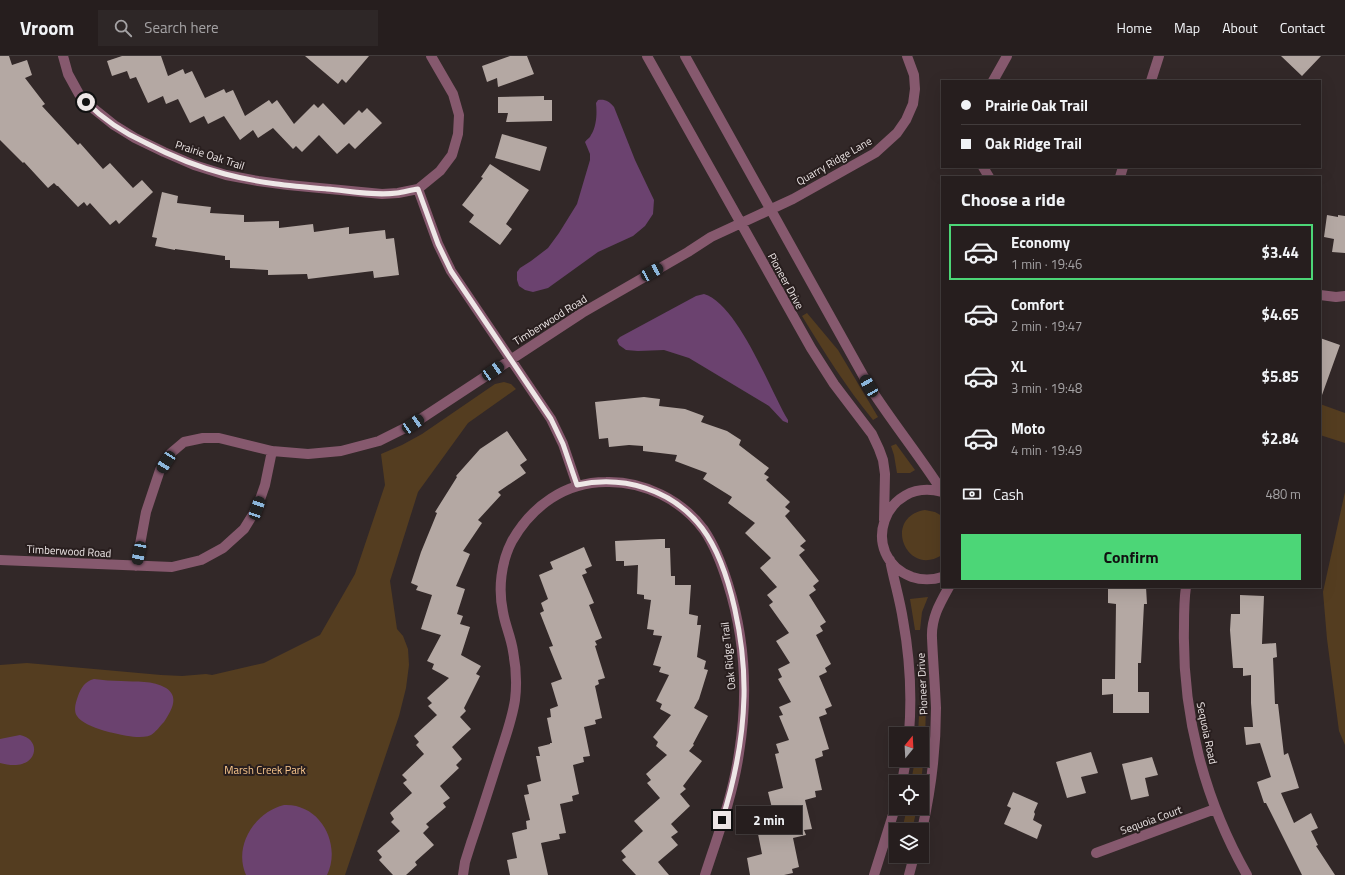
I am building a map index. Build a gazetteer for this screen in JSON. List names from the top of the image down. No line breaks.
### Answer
{"streets":{"street":["Prairie Oak Trail","Quarry Ridge Lane","Pioneer Drive","Timberwood Road","Oak Ridge Trail","Sequoia Road","Sequoia Court"]},"crossings":[["Quarry Ridge Lane","Pioneer Drive"],["Quarry Ridge Lane","Timberwood Road"],["Pioneer Drive","Timberwood Road"],["Sequoia Road","Sequoia Court"]],"parks":["Marsh Creek Park"],"north":"top","page":{"header":"Vroom","search":"Search here","nav":["Home","Map","About","Contact"],"banner":["Prairie Oak Trail","Oak Ridge Trail"],"heading":"Choose a ride","list":[{"name":"Economy","note":"1 min · 19:46","value":"$3.44"},{"name":"Comfort","note":"2 min · 19:47","value":"$4.65"},{"name":"XL","note":"3 min · 19:48","value":"$5.85"},{"name":"Moto","note":"4 min · 19:49","value":"$2.84"}],"pay":["Cash","480 m"],"buttons":"Confirm","bubble":"2 min"}}
